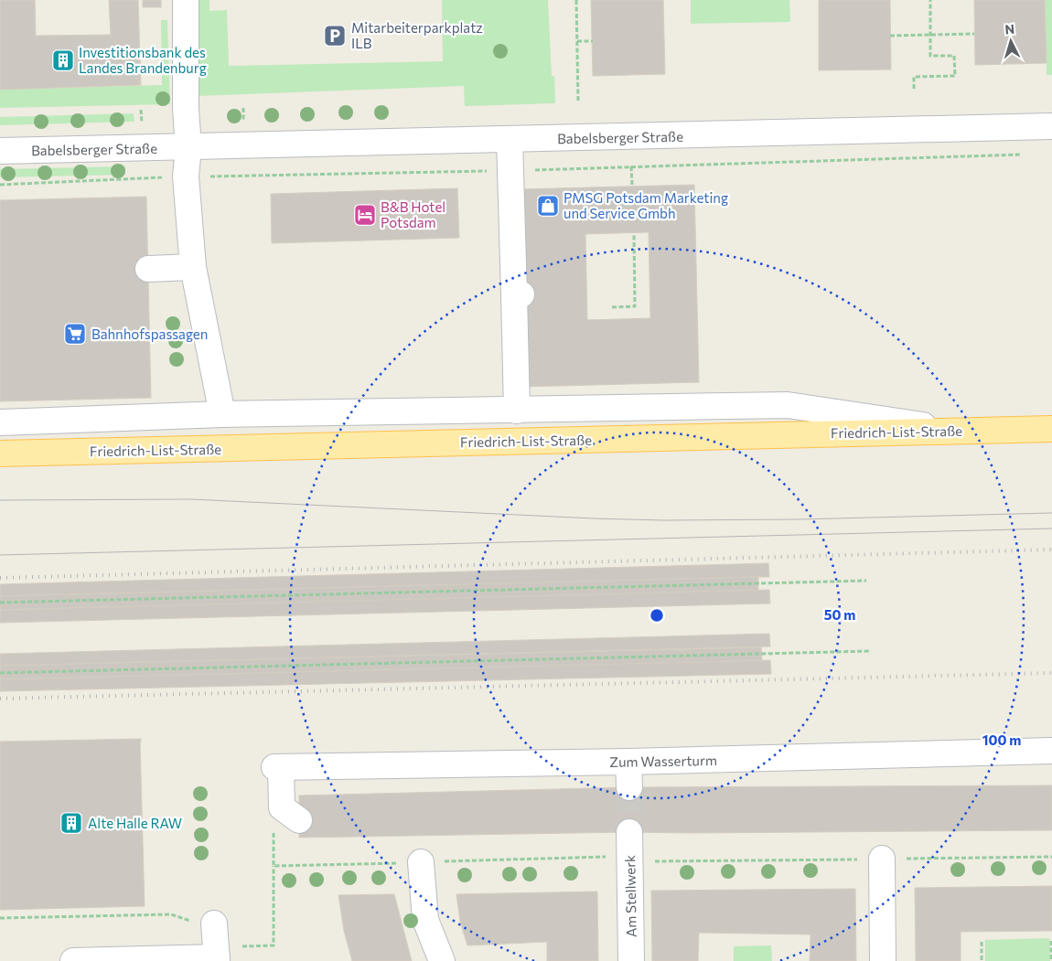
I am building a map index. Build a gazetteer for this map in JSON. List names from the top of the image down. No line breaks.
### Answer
{"streets":{"main road":["Friedrich-List-Straße"],"street":["Babelsberger Straße","Zum Wasserturm","Am Stellwerk"]},"places":{"parking":["Mitarbeiterparkplatz ILB"],"building":["Investitionsbank des Landes Brandenburg","Alte Halle RAW"],"shop":["PMSG Potsdam Marketing und Service Gmbh"],"hotel":["B&B Hotel Potsdam"],"supermarket":["Bahnhofspassagen"]},"north":"top","rings":["50 m","100 m"]}
